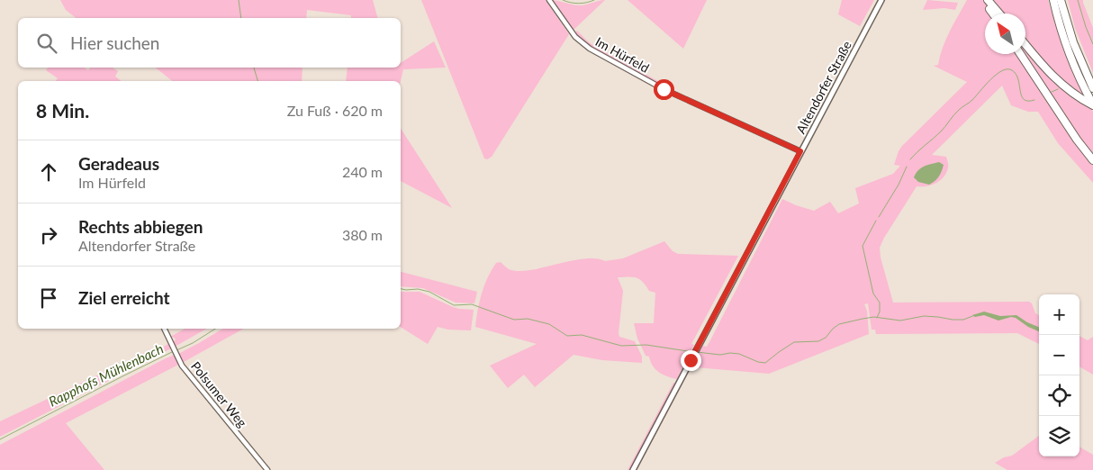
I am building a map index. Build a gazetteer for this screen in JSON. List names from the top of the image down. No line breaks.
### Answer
{"streets":{"street":["Im Hürfeld","Altendorfer Straße","Polsumer Weg"]},"crossings":[["Im Hürfeld","Altendorfer Straße"]],"water":["Rapphofs Mühlenbach"],"north":"top left","page":{"search":"Hier suchen","heading":["8 Min.","Zu Fuß · 620 m"],"list":[["Geradeaus","Im Hürfeld","240 m"],["Rechts abbiegen","Altendorfer Straße","380 m"],"Ziel erreicht"],"map_buttons":["+","−"]}}
